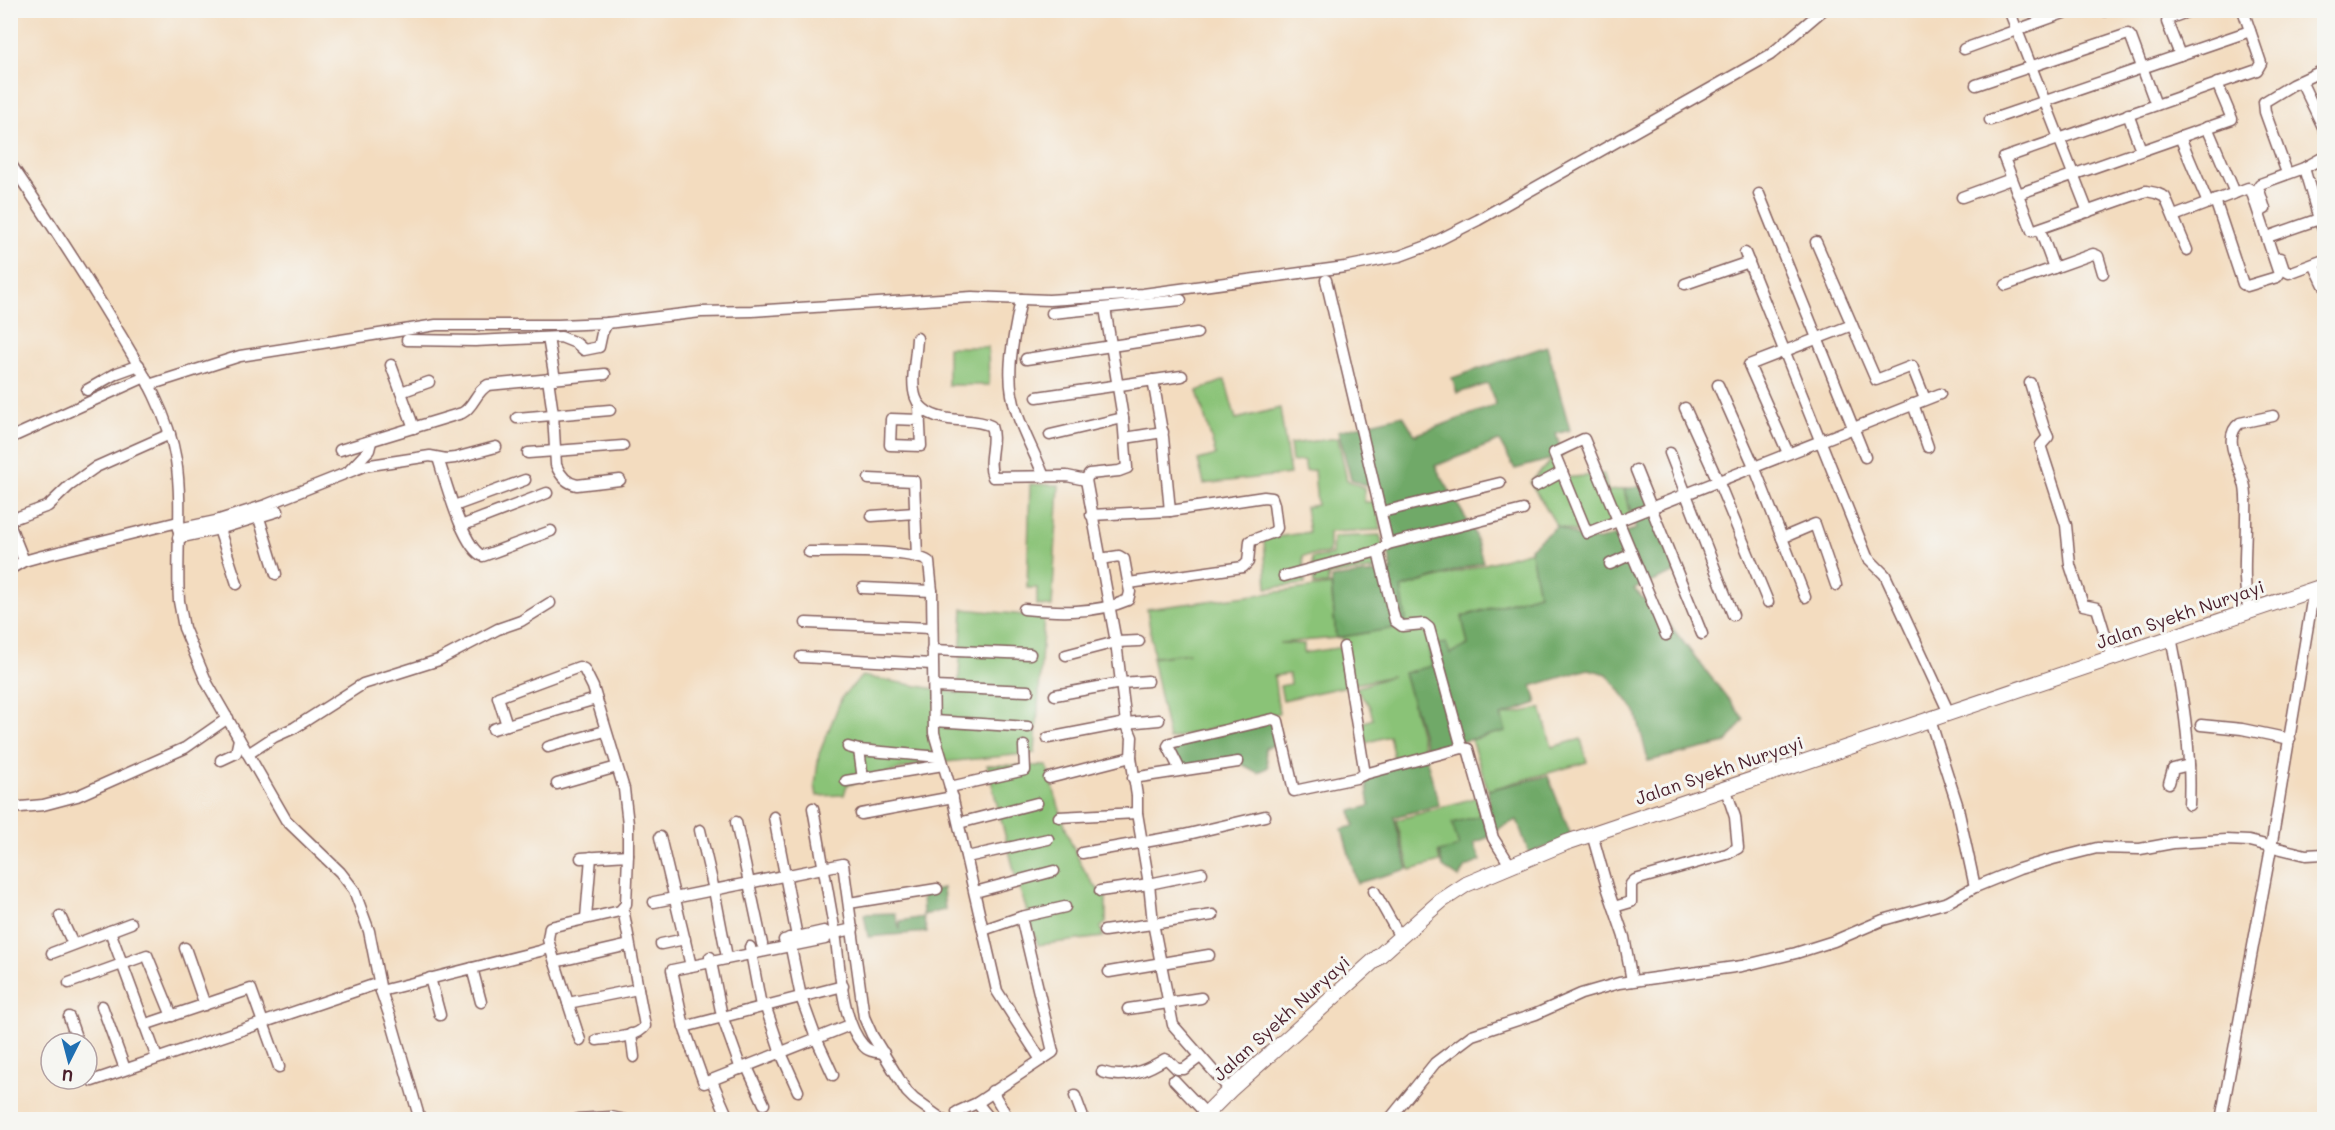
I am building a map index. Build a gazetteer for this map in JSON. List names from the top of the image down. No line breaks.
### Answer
{"streets":{"main road":["Jalan Syekh Nuryayi"]},"north":"bottom"}
